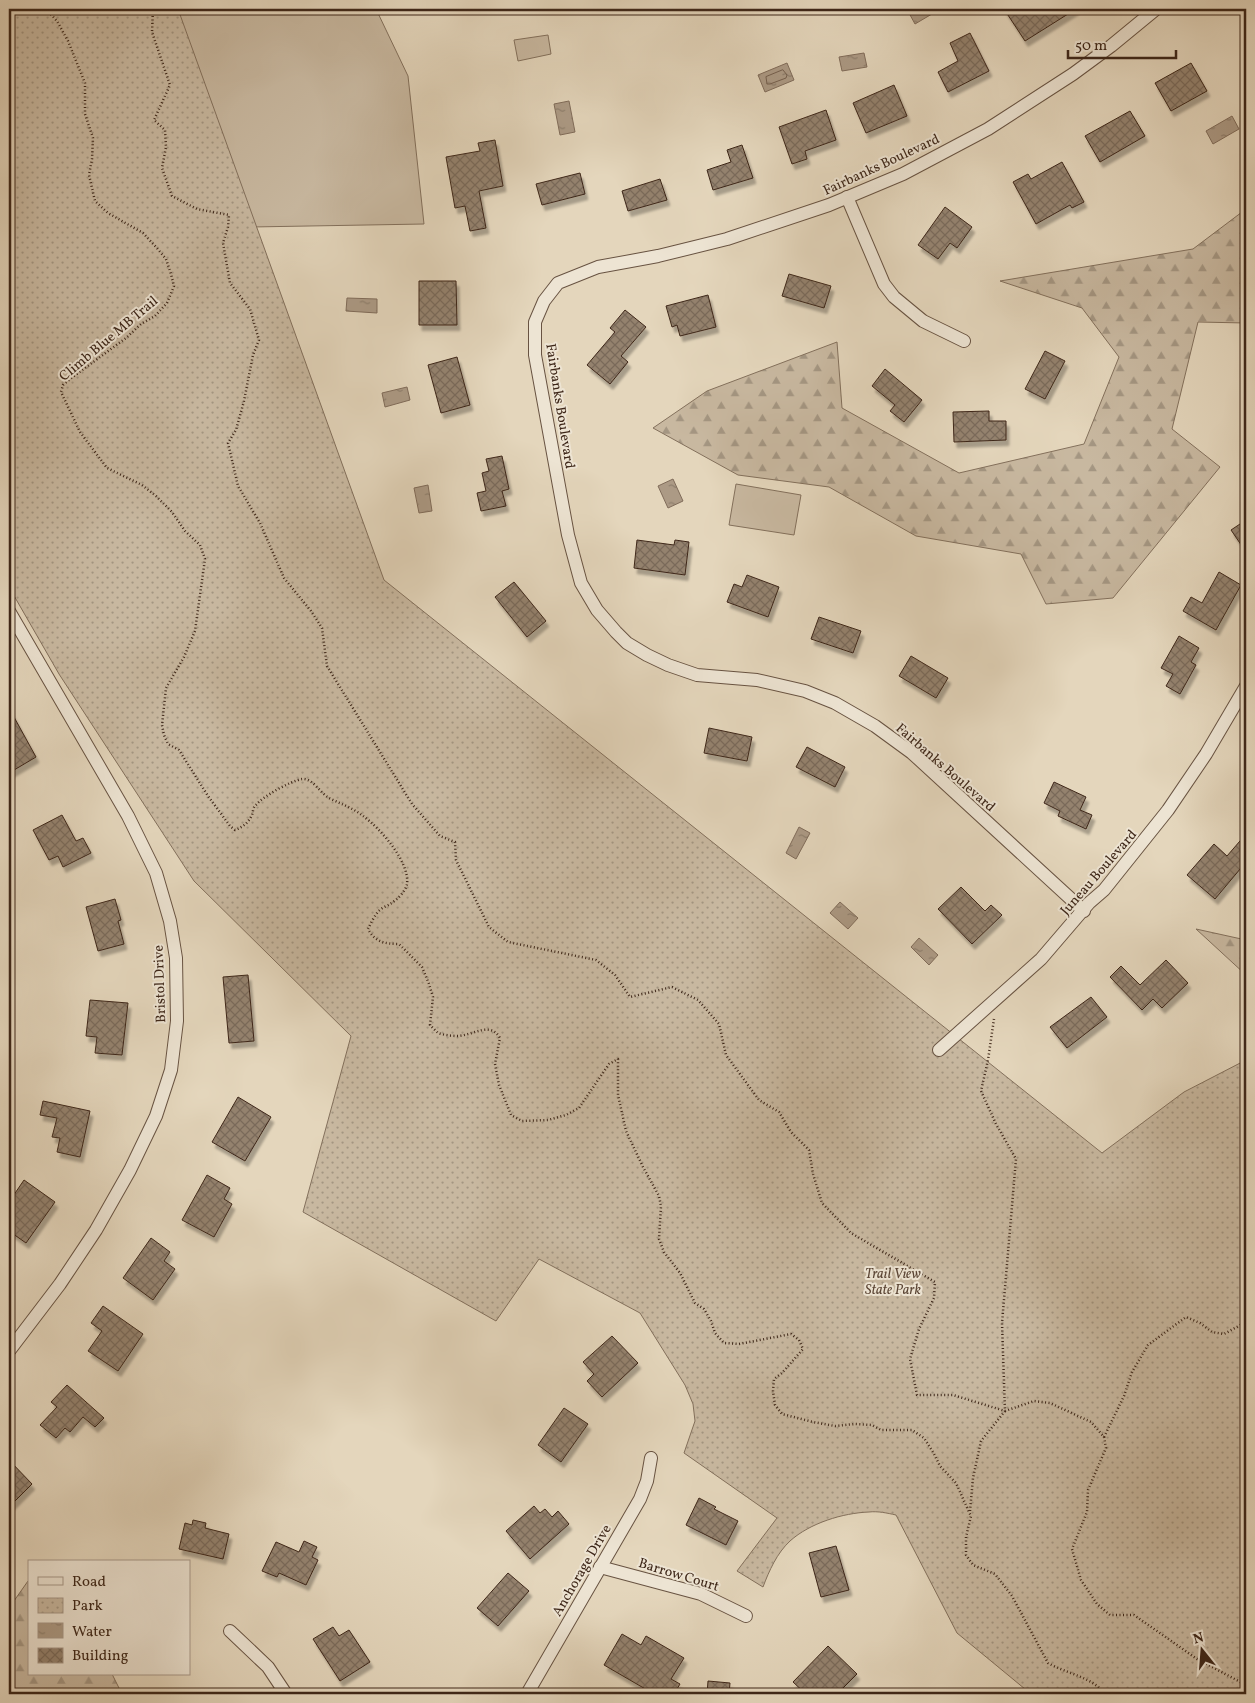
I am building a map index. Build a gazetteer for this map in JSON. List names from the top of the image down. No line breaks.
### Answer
{"streets":{"street":["Fairbanks Boulevard","Juneau Boulevard","Bristol Drive","Anchorage Drive","Barrow Court"],"path":["Climb Blue MB Trail"]},"crossings":[["Fairbanks Boulevard","Juneau Boulevard"],["Anchorage Drive","Barrow Court"]],"parks":["Trail View State Park"],"legend":["Road","Park","Water","Building"],"scale_bar":"50 m","north":"top"}
